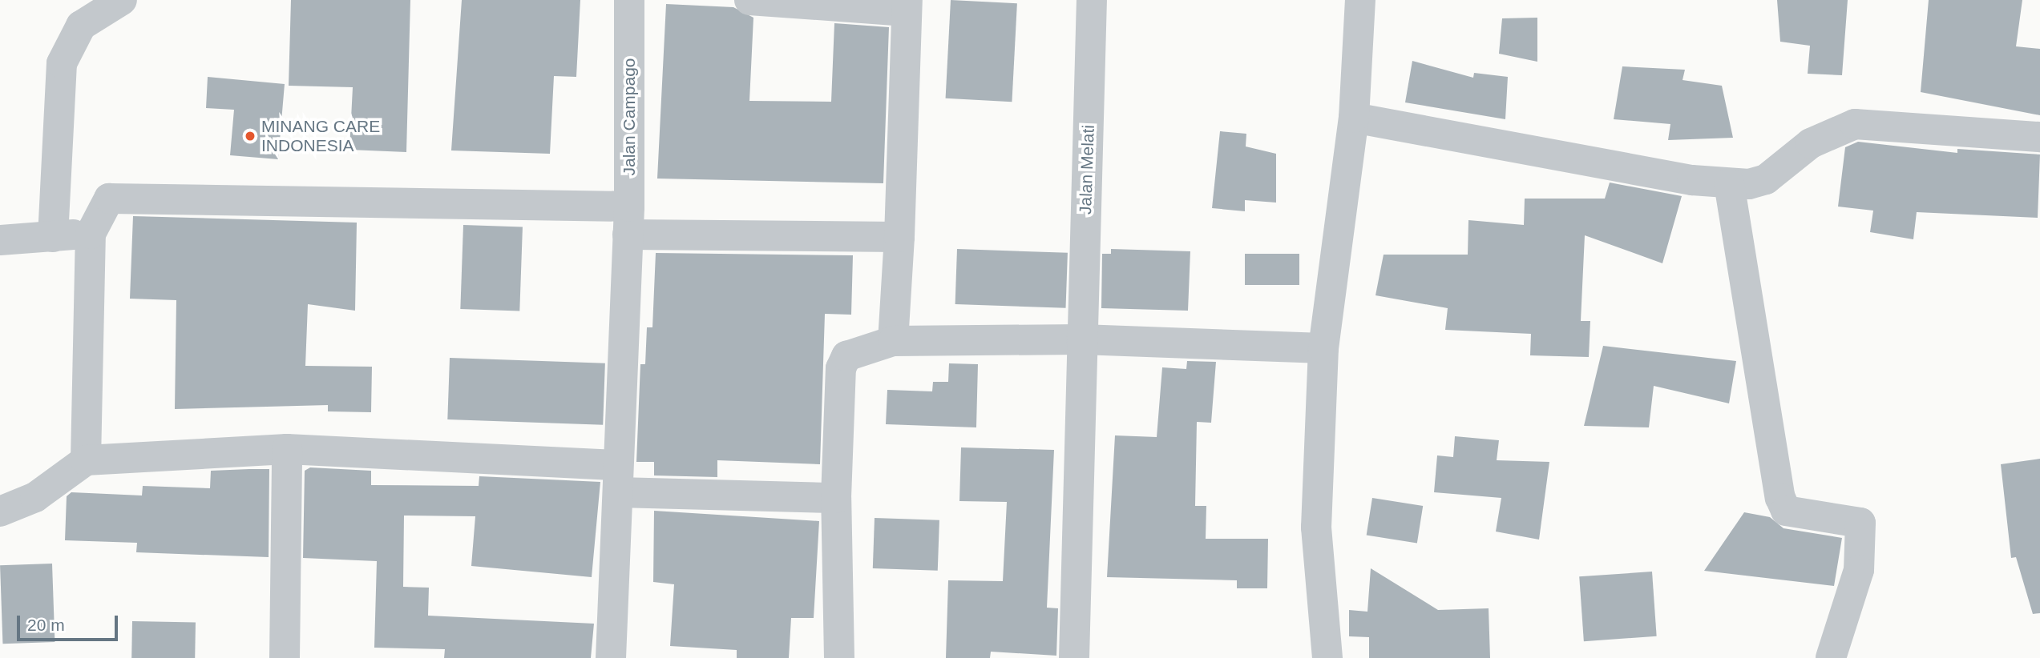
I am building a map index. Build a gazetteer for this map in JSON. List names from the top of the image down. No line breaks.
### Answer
{"streets":{"street":["Jalan Campago","Jalan Melati"]},"places":["MINANG CARE INDONESIA"],"scale_bar":"20 m"}
